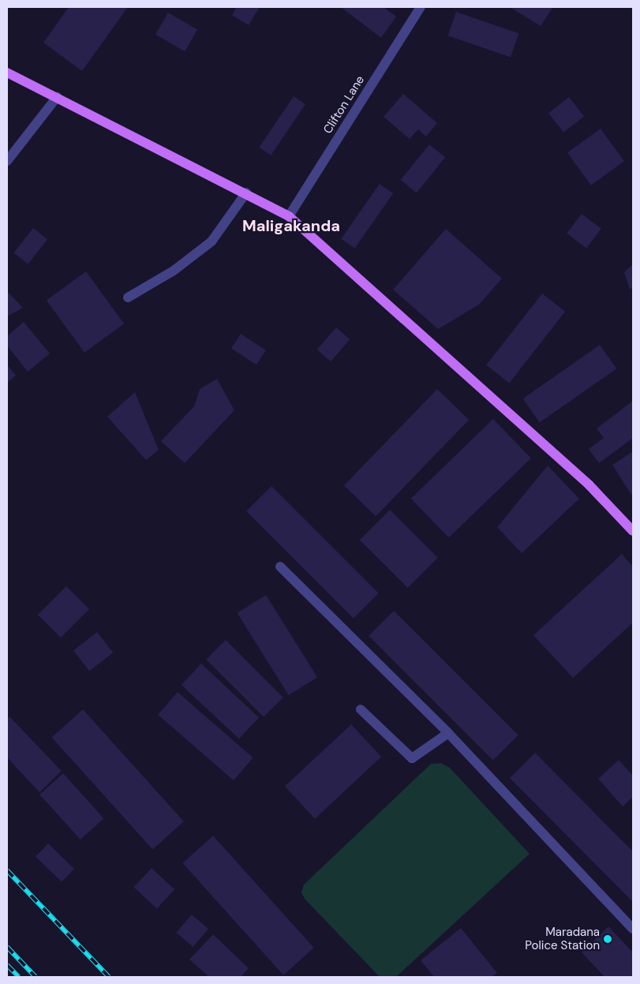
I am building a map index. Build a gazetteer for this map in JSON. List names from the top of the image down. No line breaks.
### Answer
{"streets":{"street":["Clifton Lane"]},"districts":["Maligakanda"],"places":["Maradana Police Station"]}
